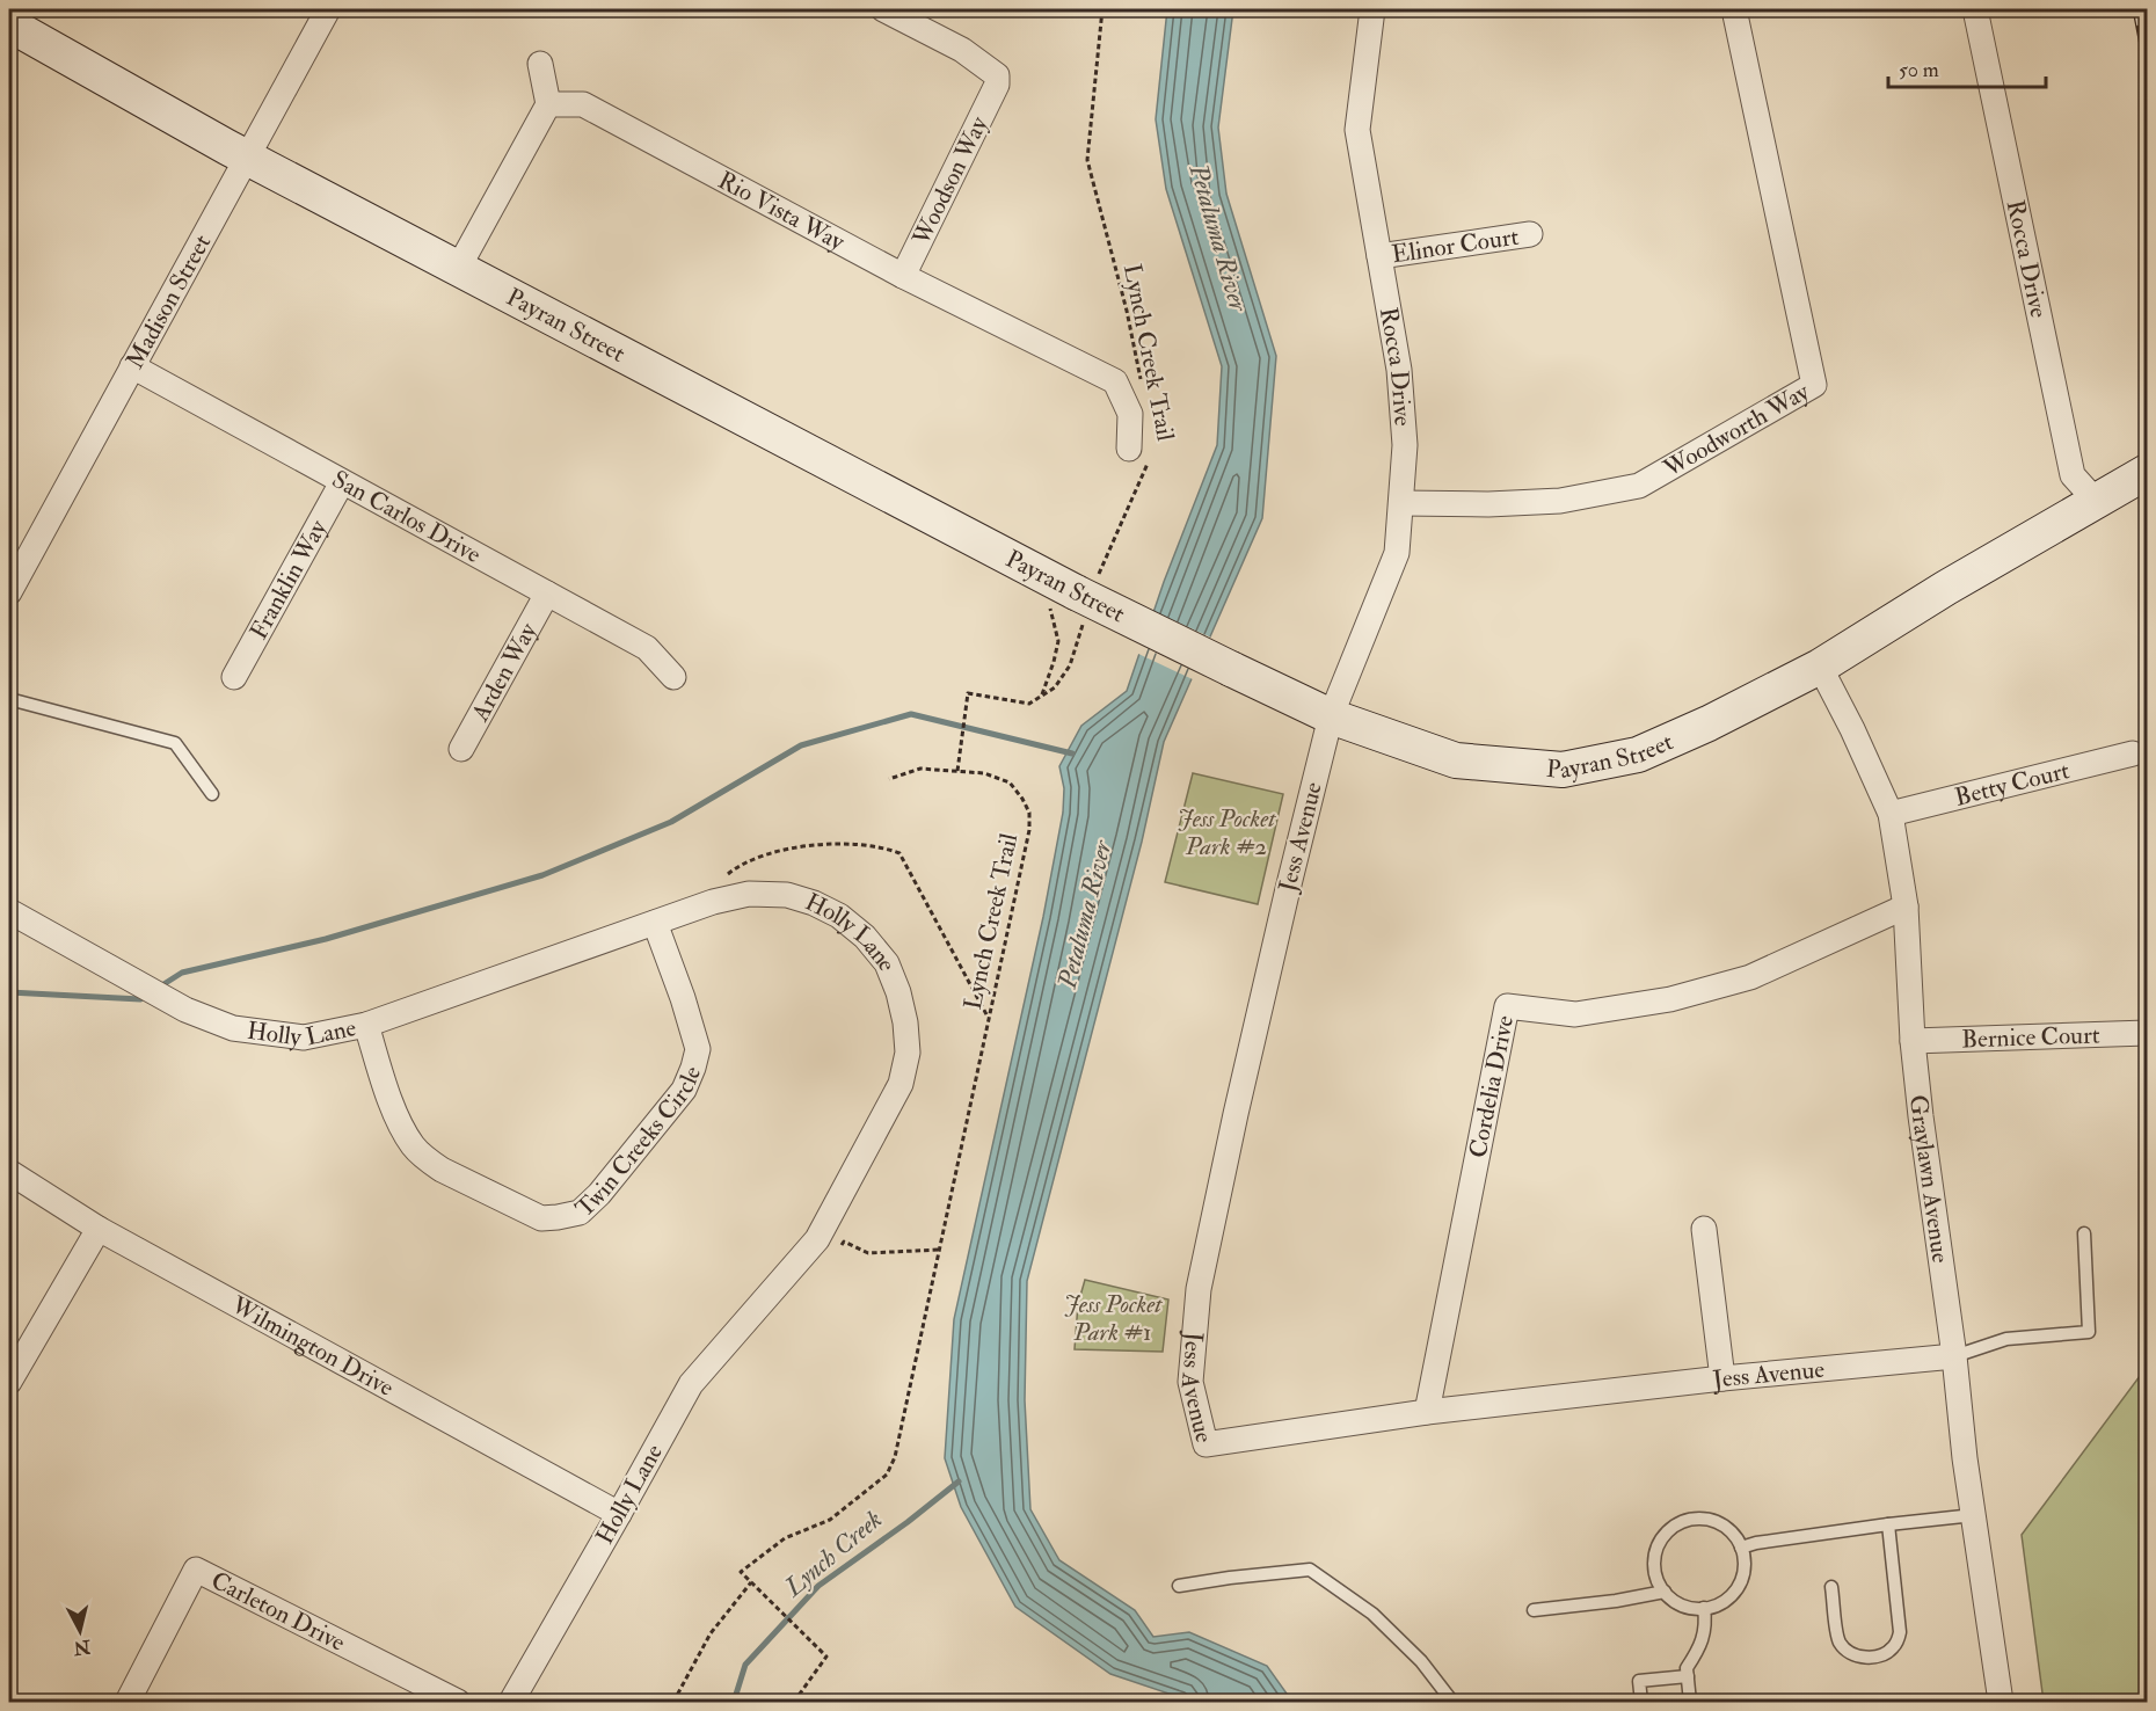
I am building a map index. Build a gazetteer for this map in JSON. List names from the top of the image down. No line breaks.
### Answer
{"streets":{"main road":["Payran Street"],"street":["Woodson Way","Rio Vista Way","Elinor Court","Rocca Drive","Madison Street","Woodworth Way","San Carlos Drive","Franklin Way","Arden Way","Betty Court","Jess Avenue","Holly Lane","Bernice Court","Cordelia Drive","Twin Creeks Circle","Graylawn Avenue","Wilmington Drive","Carleton Drive"],"path":["Lynch Creek Trail"]},"crossings":[["Woodson Way","Rio Vista Way"],["Rio Vista Way","Lynch Creek Trail"],["Elinor Court","Rocca Drive"],["Rocca Drive","Payran Street"],["Rocca Drive","Woodworth Way"],["Rocca Drive","Jess Avenue"],["Madison Street","Payran Street"],["Madison Street","San Carlos Drive"],["Payran Street","Lynch Creek Trail"],["Payran Street","Jess Avenue"],["Payran Street","Graylawn Avenue"],["San Carlos Drive","Franklin Way"],["San Carlos Drive","Arden Way"],["Betty Court","Graylawn Avenue"],["Jess Avenue","Cordelia Drive"],["Jess Avenue","Graylawn Avenue"],["Holly Lane","Twin Creeks Circle"],["Holly Lane","Wilmington Drive"],["Bernice Court","Graylawn Avenue"],["Cordelia Drive","Graylawn Avenue"]],"water":["Petaluma River","Lynch Creek"],"parks":["Jess Pocket Park #2","Jess Pocket Park #1"],"scale_bar":"50 m","north":"bottom"}
